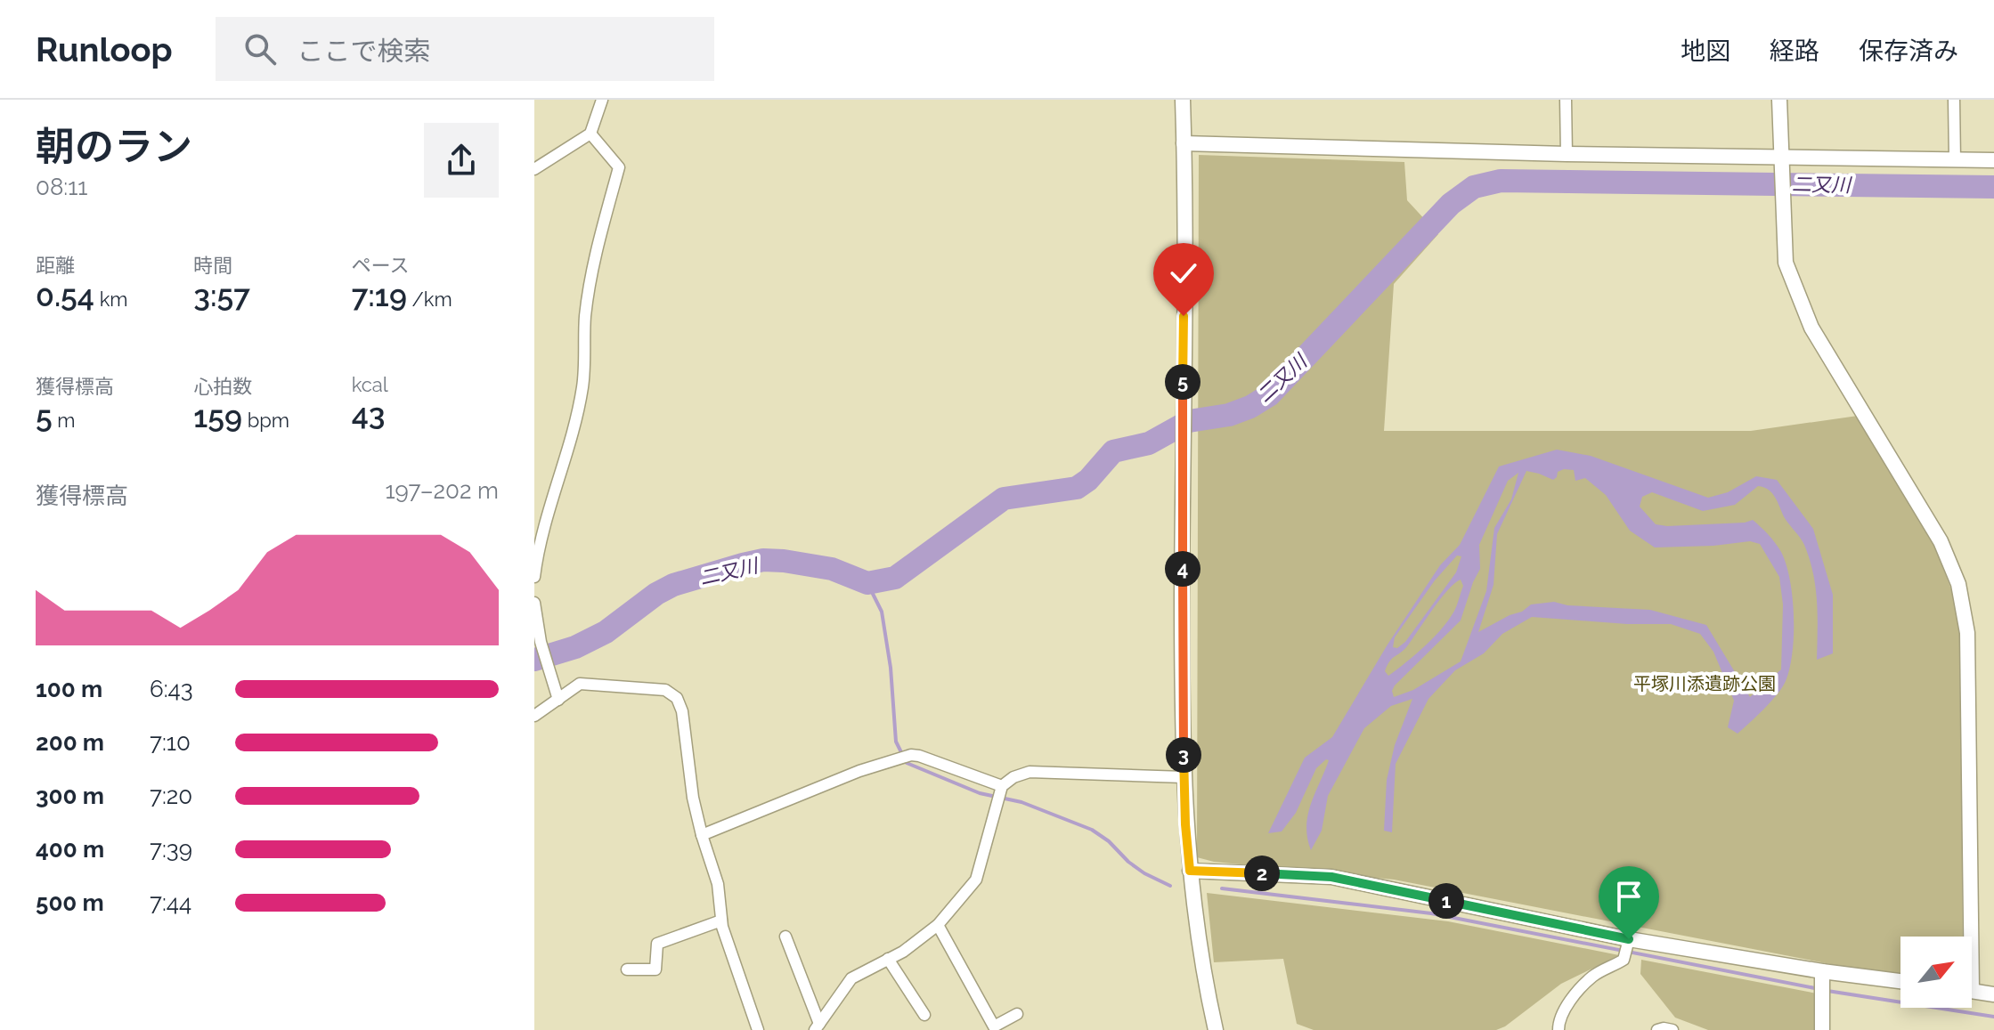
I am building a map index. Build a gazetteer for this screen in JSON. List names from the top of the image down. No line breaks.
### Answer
{"water":["二又川"],"parks":["平塚川添遺跡公園"],"north":"top right","page":{"header":"Runloop","search":"ここで検索","nav":["地図","経路","保存済み"],"heading":["朝のラン","08:11"],"stats":[["距離","0.54 km"],["時間","3:57"],["ペース","7:19 /km"],["獲得標高","5 m"],["心拍数","159 bpm"],["kcal","43"]],"pins":["5","4","3","2","1"],"chart":["獲得標高","197–202 m"],"list":[{"name":"100 m","note":"6:43"},{"name":"200 m","note":"7:10"},{"name":"300 m","note":"7:20"},{"name":"400 m","note":"7:39"},{"name":"500 m","note":"7:44"}]}}
